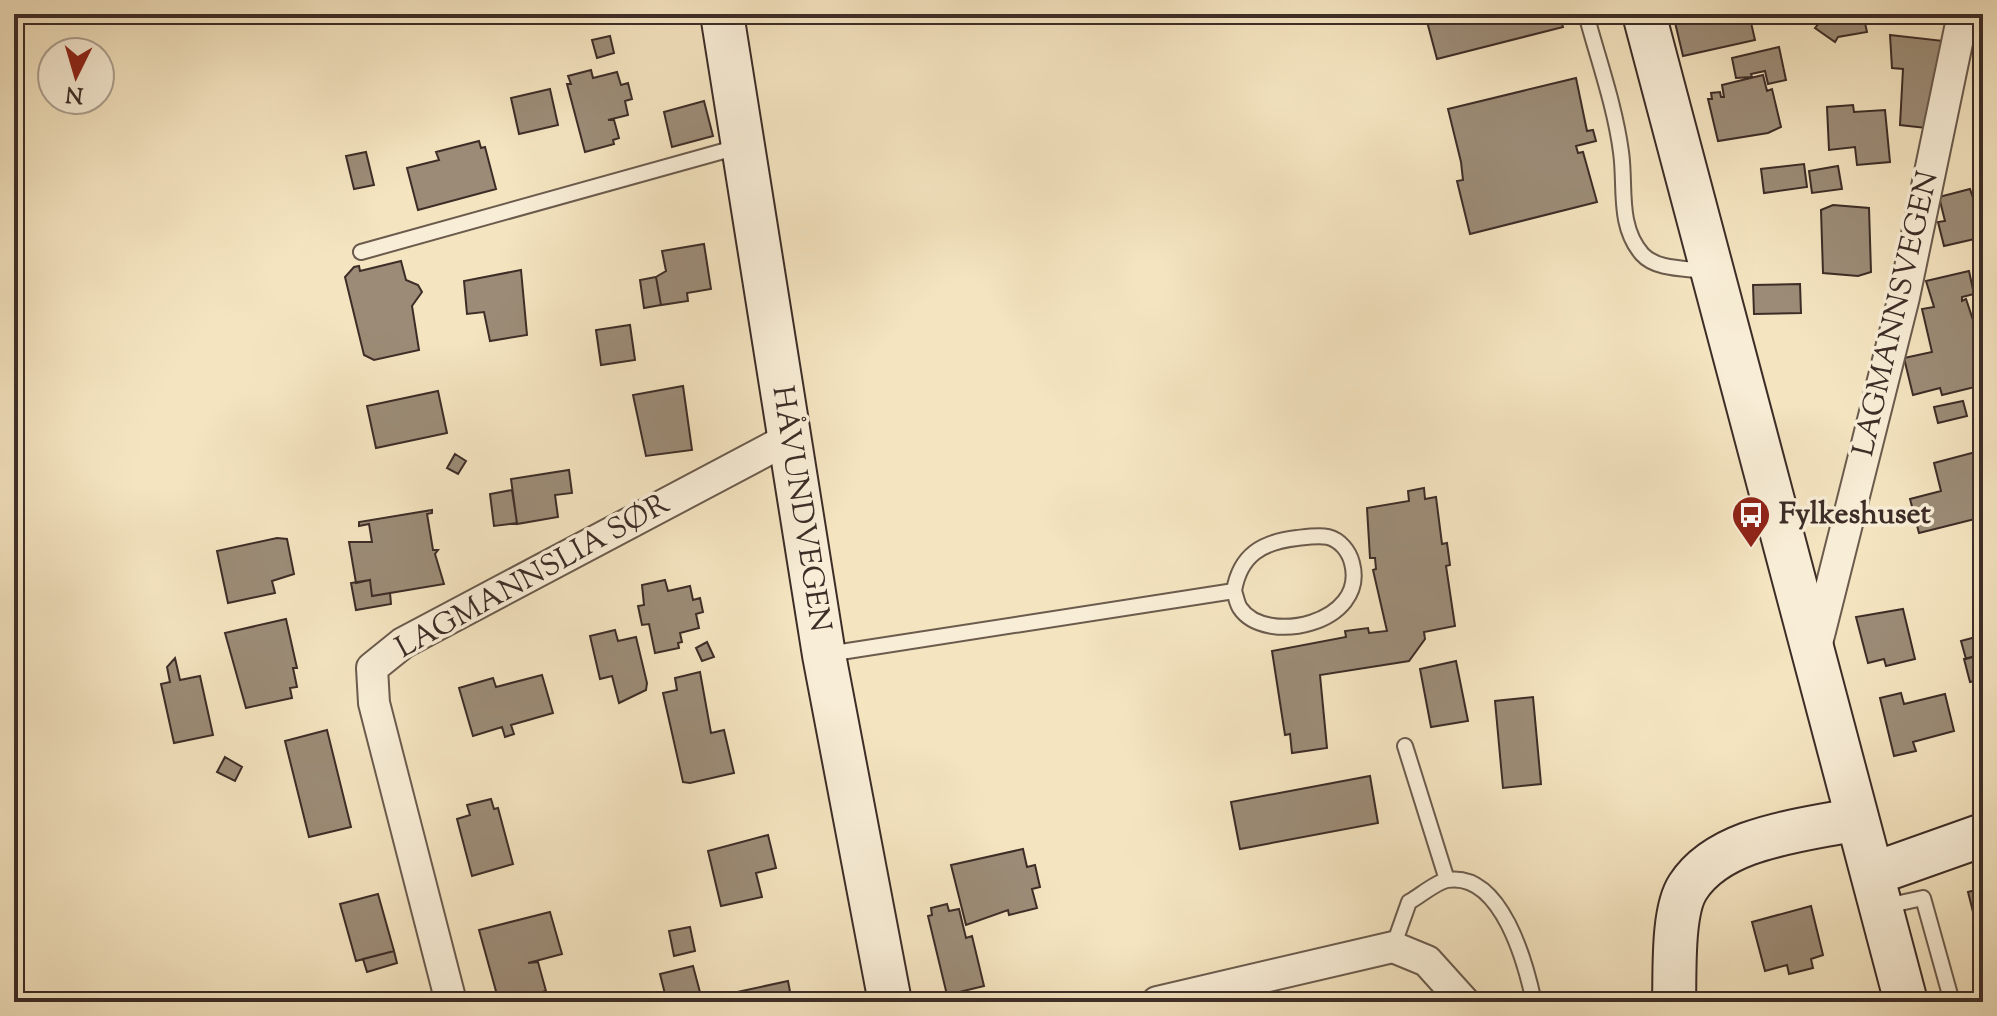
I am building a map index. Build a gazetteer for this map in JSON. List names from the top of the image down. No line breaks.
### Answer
{"streets":{"street":["LAGMANNSVEGEN","HÅVUNDVEGEN","LAGMANNSLIA SØR"]},"crossings":[["HÅVUNDVEGEN","LAGMANNSLIA SØR"]],"places":{"bus stop":["Fylkeshuset"]},"north":"bottom"}
